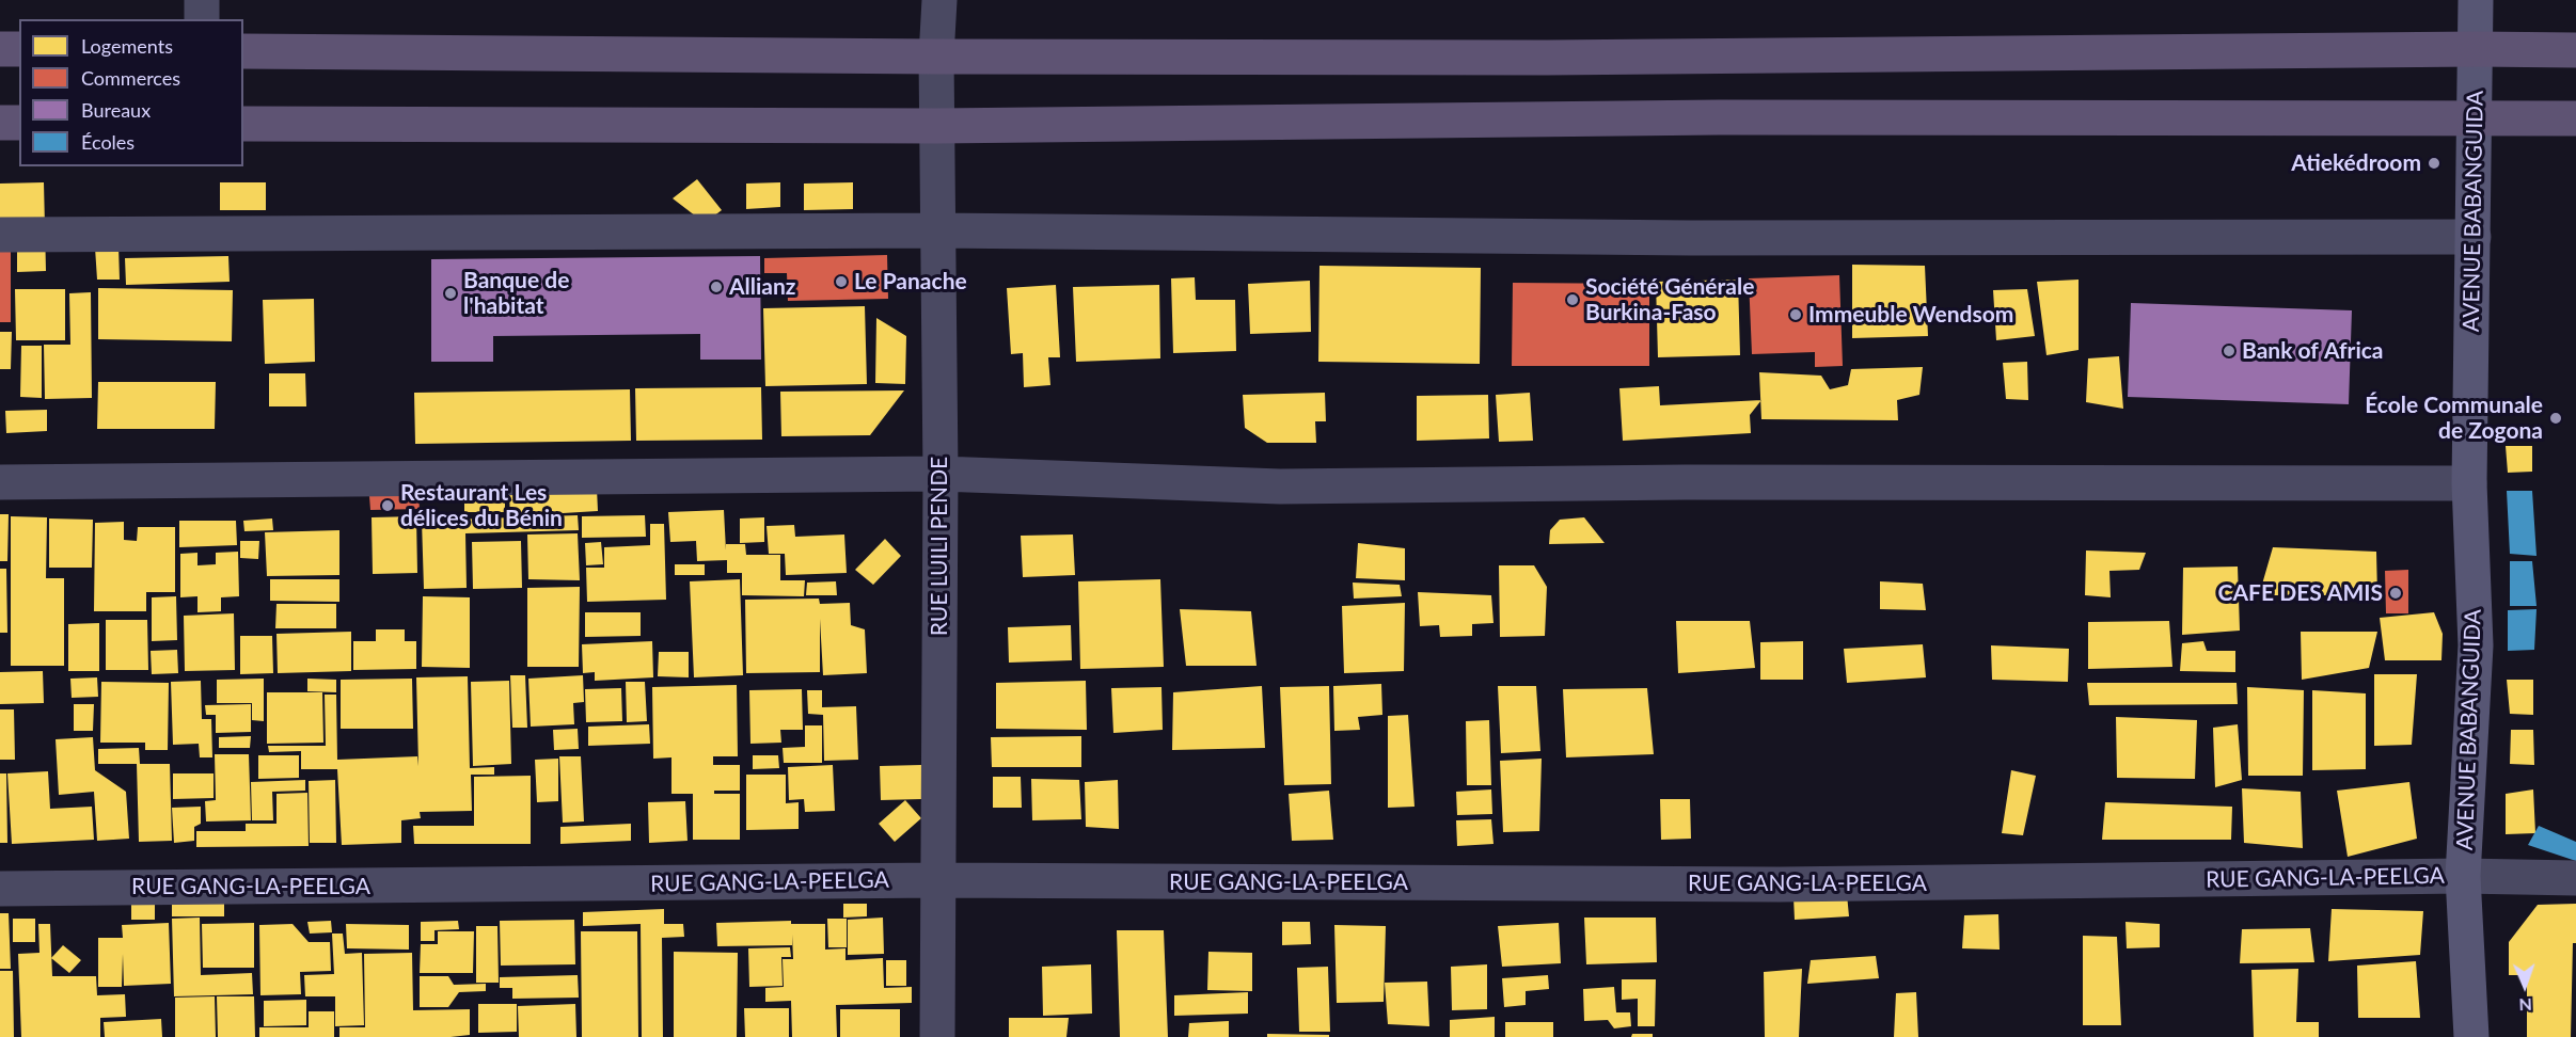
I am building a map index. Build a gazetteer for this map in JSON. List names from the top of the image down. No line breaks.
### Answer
{"streets":{"street":["AVENUE BABANGUIDA","RUE LUILI PENDE","RUE GANG-LA-PEELGA"]},"crossings":[["AVENUE BABANGUIDA","RUE GANG-LA-PEELGA"],["RUE LUILI PENDE","RUE GANG-LA-PEELGA"]],"places":["Atiekédroom","Le Panache","Allianz","Banque de l'habitat","Société Générale Burkina-Faso","Immeuble Wendsom","Bank of Africa","École Communale de Zogona","Restaurant Les délices du Bénin","CAFE DES AMIS"],"legend":["Logements","Commerces","Bureaux","Écoles"],"north":"bottom"}
